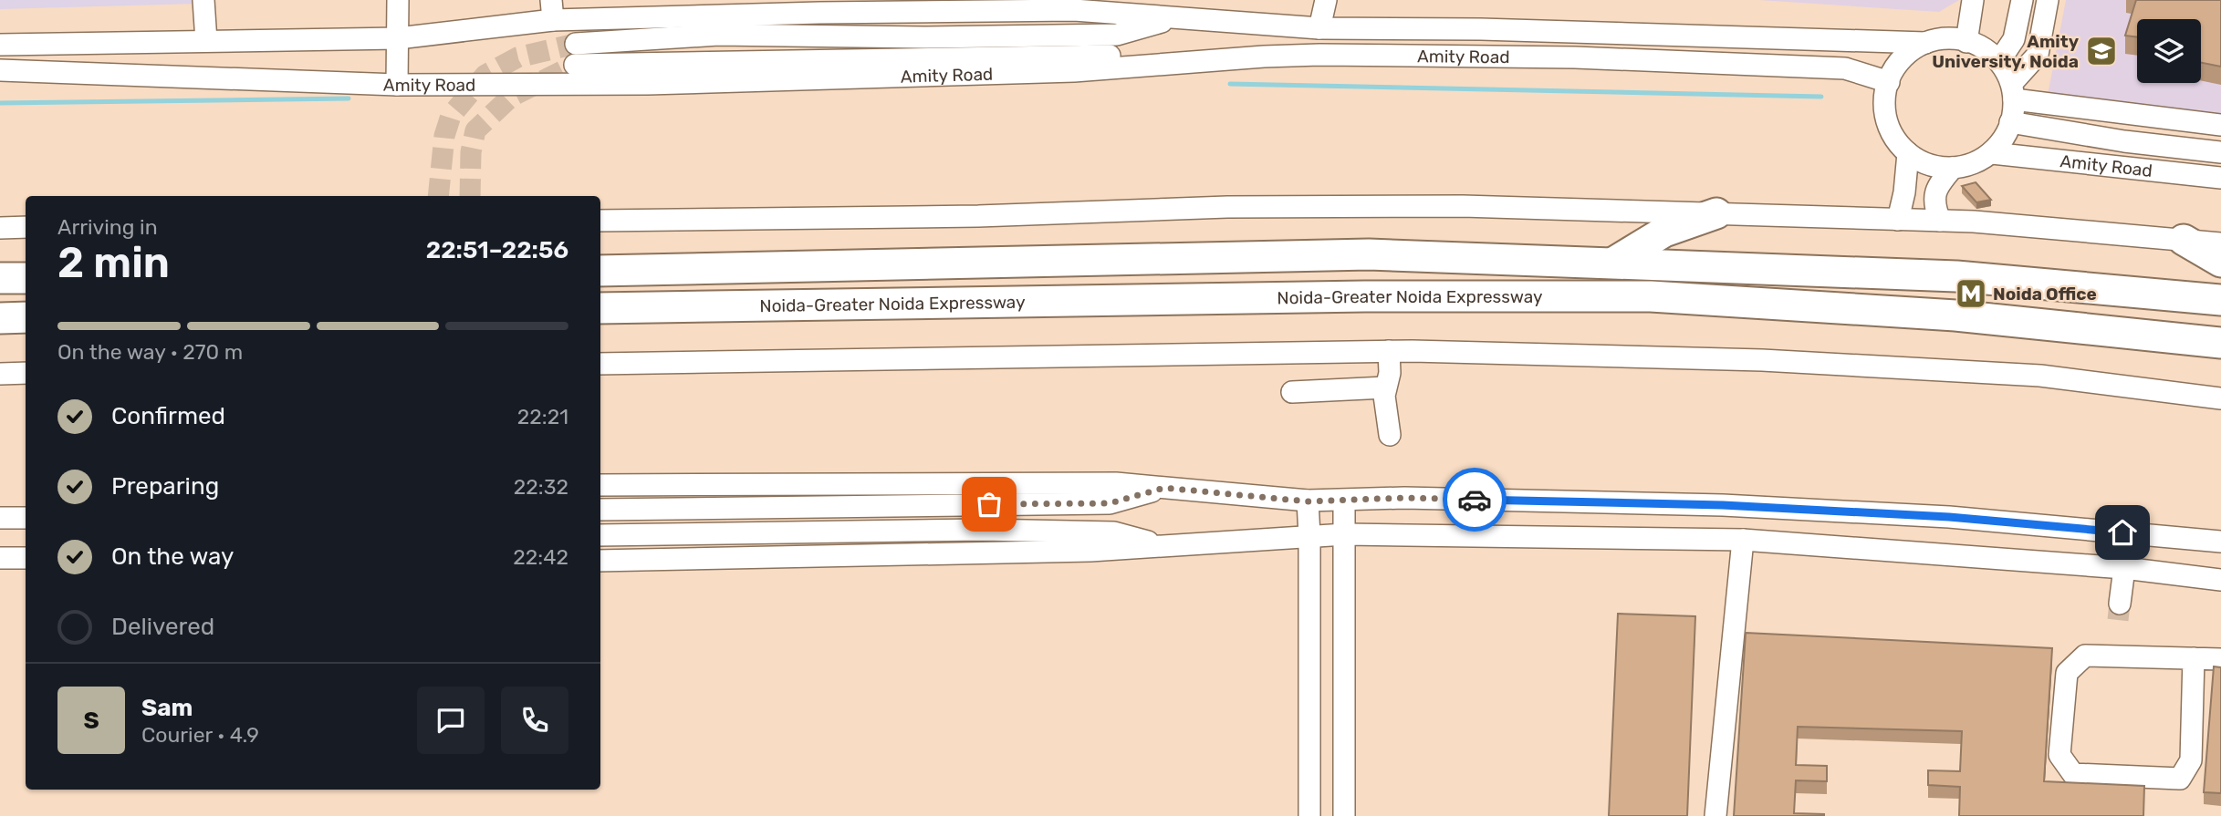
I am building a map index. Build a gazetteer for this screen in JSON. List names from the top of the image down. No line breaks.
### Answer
{"streets":{"highway":["Noida-Greater Noida Expressway"],"street":["Amity Road"]},"places":{"school or university":["Amity University, Noida"],"metro station":["Noida Office"]},"page":{"heading":["2 min","Arriving in","22:51–22:56"],"panel":["Sam","Courier · 4.9"],"bar":"On the way · 270 m","list":[["Confirmed","22:21"],["Preparing","22:32"],["On the way","22:42"],"Delivered"],"round":"S"}}
